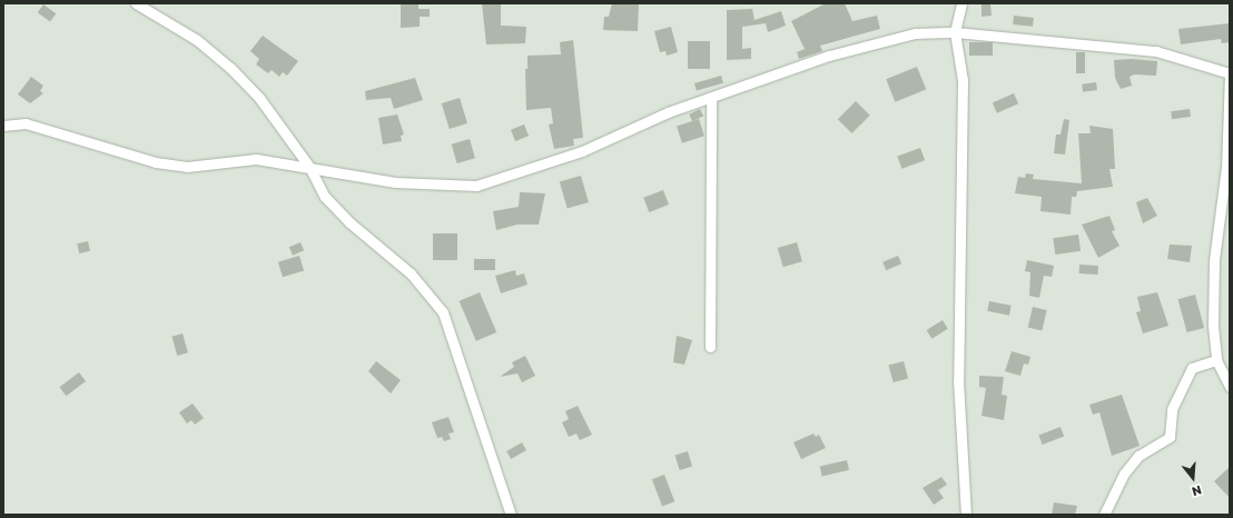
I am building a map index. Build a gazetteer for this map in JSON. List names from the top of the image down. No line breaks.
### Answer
{"north":"bottom"}
